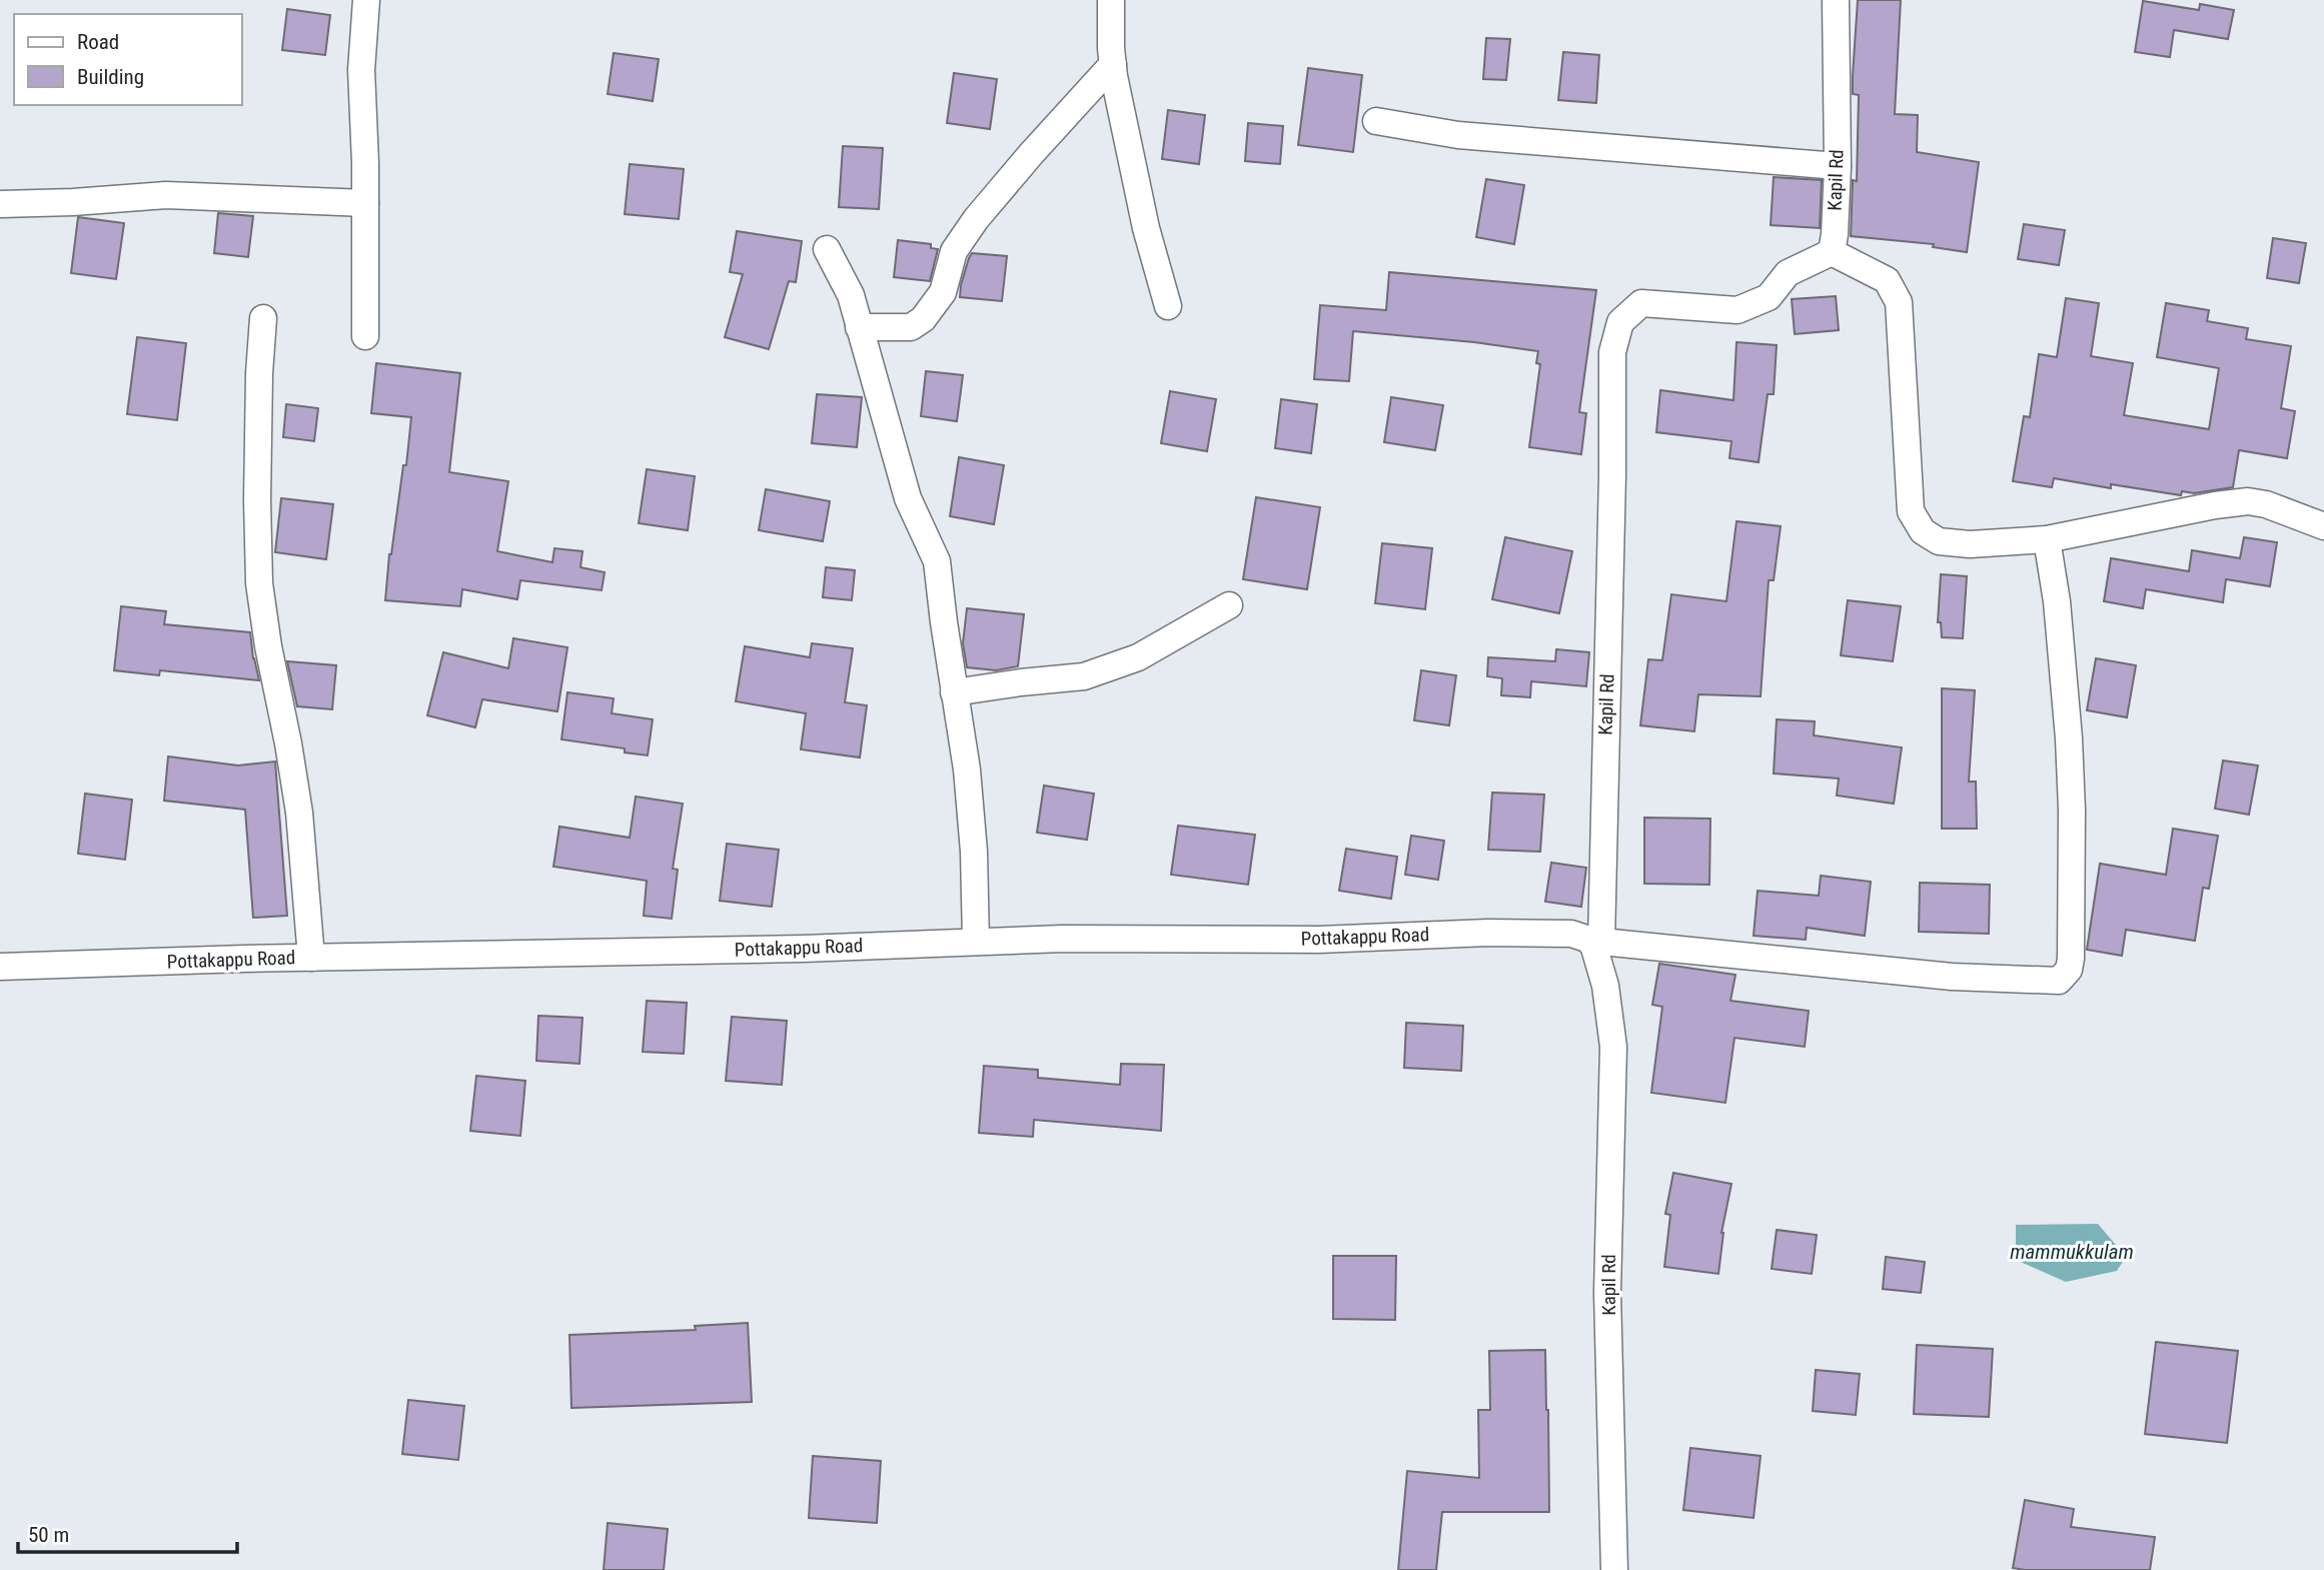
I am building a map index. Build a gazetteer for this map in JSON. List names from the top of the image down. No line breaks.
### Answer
{"streets":{"street":["Kapil Rd","Pottakappu Road"]},"crossings":[["Kapil Rd","Pottakappu Road"]],"water":["mammukkulam"],"legend":["Road","Building"],"scale_bar":"50 m"}
